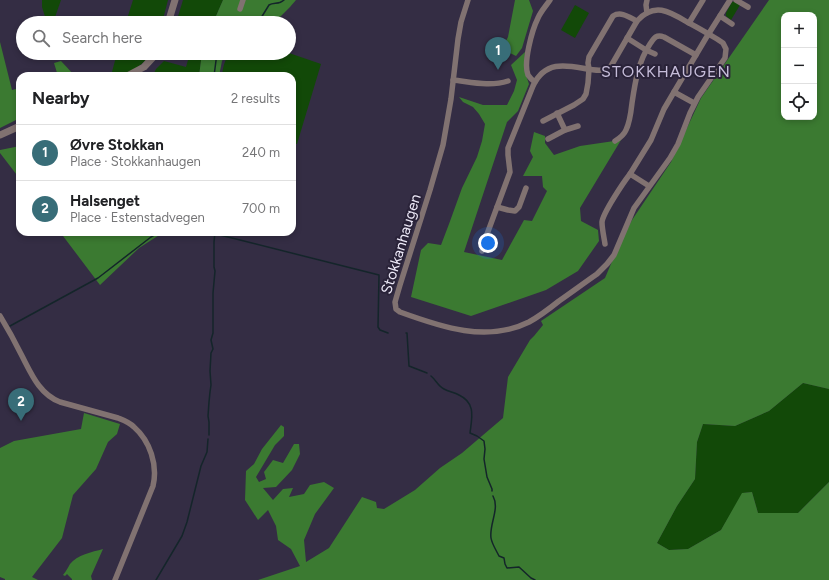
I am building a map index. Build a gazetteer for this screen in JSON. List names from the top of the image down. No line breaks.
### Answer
{"streets":{"street":["Stokkanhaugen"]},"districts":["STOKKHAUGEN"],"page":{"map_buttons":["+","−"],"search":"Search here","pins":["1","2"],"heading":["Nearby","2 results"],"list":[{"mark":"1","name":"Øvre Stokkan","note":"Place · Stokkanhaugen","value":"240 m"},{"mark":"2","name":"Halsenget","note":"Place · Estenstadvegen","value":"700 m"}]}}
